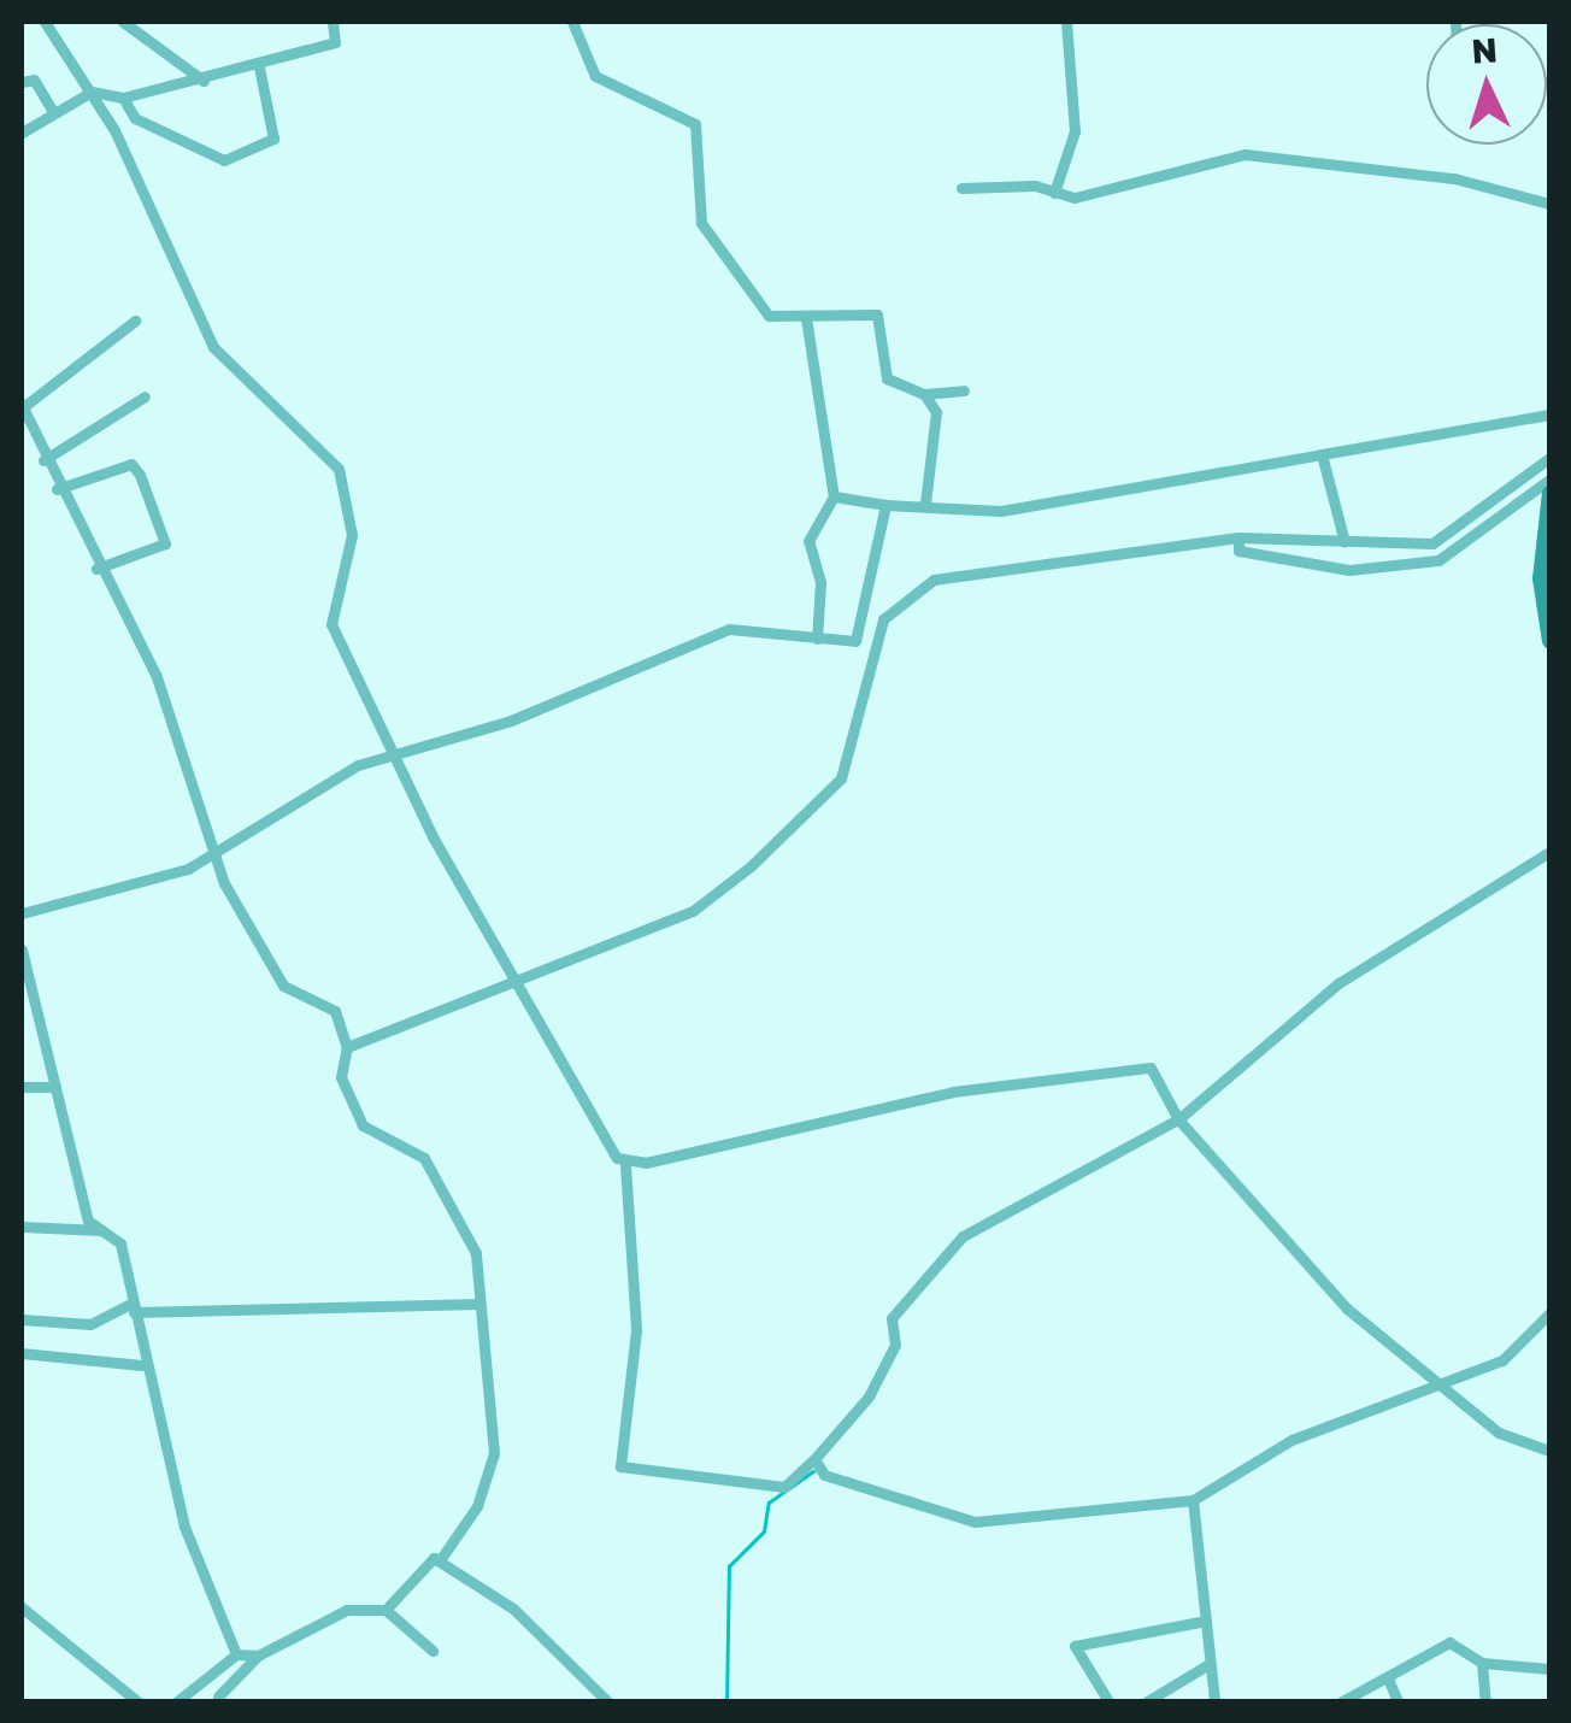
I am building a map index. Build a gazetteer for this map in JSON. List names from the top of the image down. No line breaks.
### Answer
{"north":"top"}
